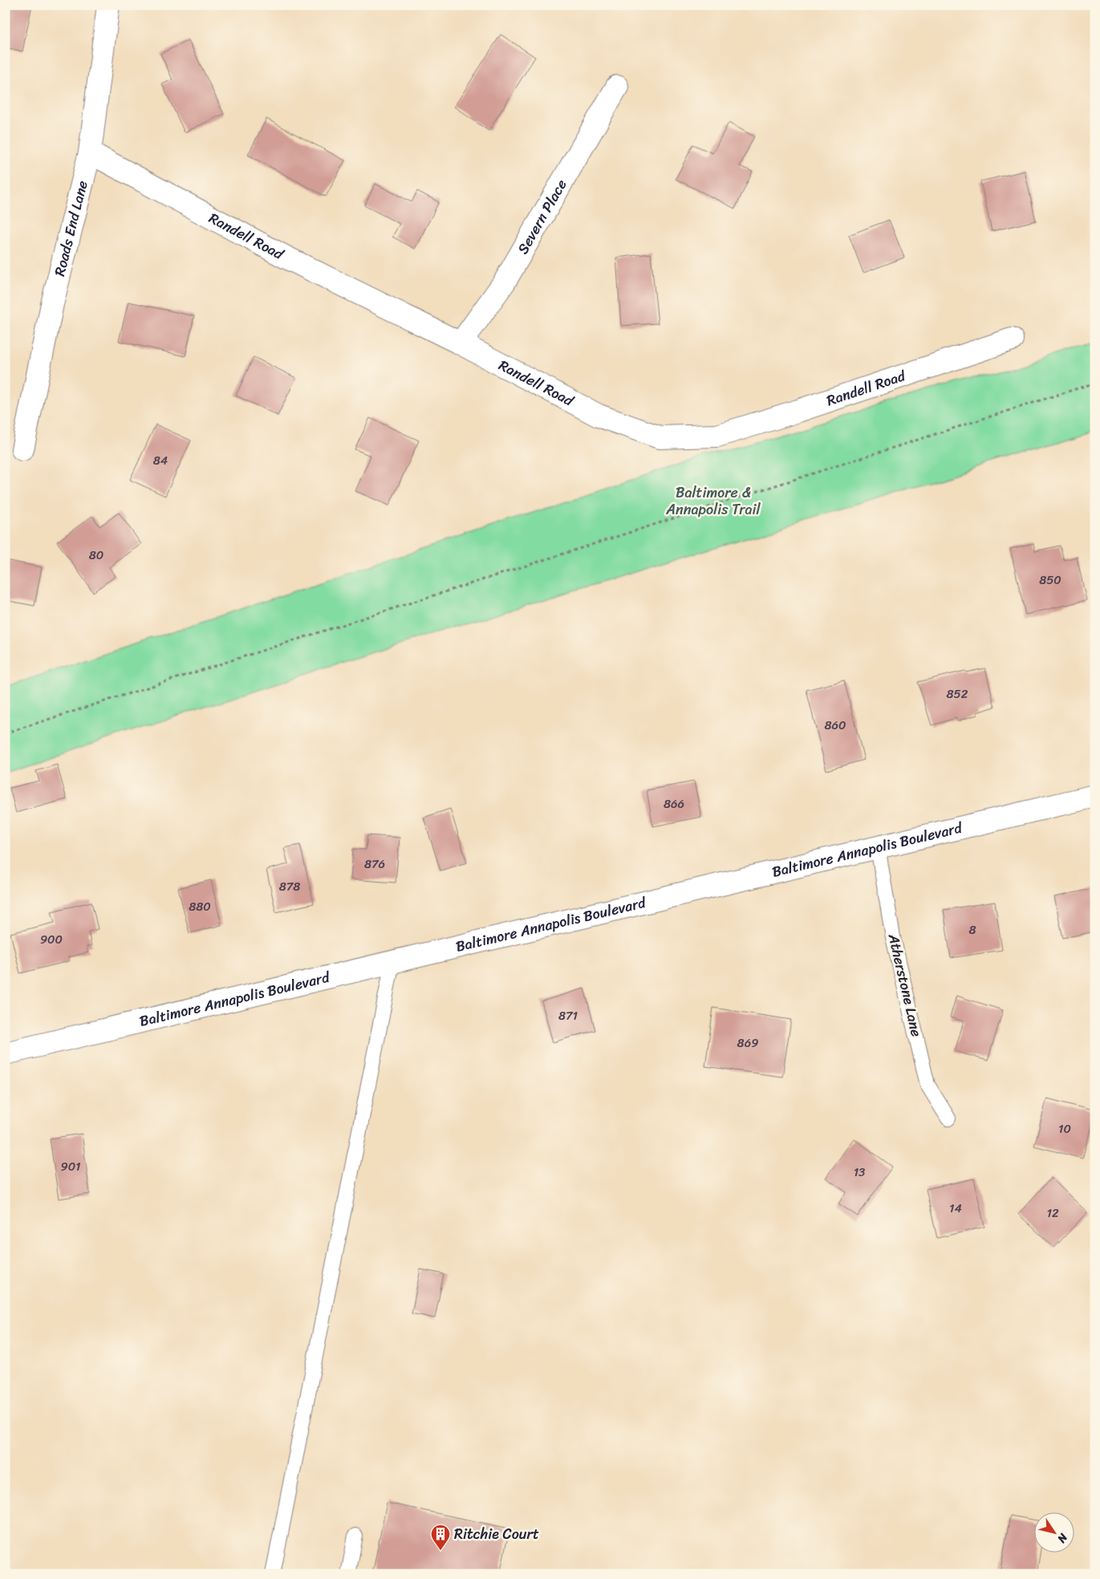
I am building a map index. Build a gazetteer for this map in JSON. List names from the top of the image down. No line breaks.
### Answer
{"streets":{"street":["Severn Place","Roads End Lane","Randell Road","Baltimore Annapolis Boulevard"],"lane":["Atherstone Lane"]},"crossings":[["Severn Place","Randell Road"],["Roads End Lane","Randell Road"],["Baltimore Annapolis Boulevard","Atherstone Lane"]],"parks":["Baltimore & Annapolis Trail"],"places":{"building":["Ritchie Court"]},"house_numbers":["84","80","850","852","860","866","876","878","880","8","900","871","869","10","901","13","14","12"],"north":"bottom right"}
